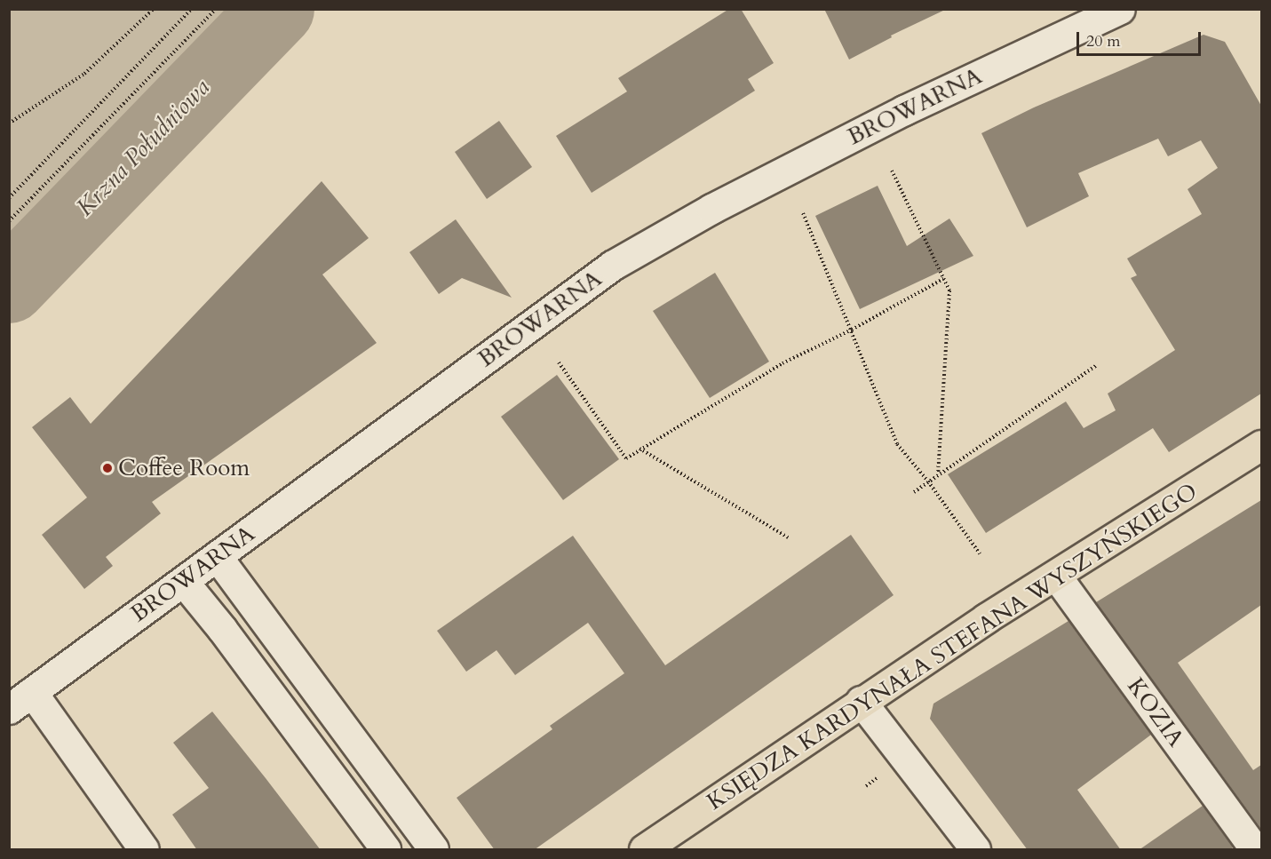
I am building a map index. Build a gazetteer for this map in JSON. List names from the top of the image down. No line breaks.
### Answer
{"streets":{"main road":["KSIĘDZA KARDYNAŁA STEFANA WYSZYŃSKIEGO"],"street":["BROWARNA","KOZIA"]},"crossings":[["KSIĘDZA KARDYNAŁA STEFANA WYSZYŃSKIEGO","KOZIA"]],"water":["Krzna Południowa"],"places":["Coffee Room"],"scale_bar":"20 m"}
